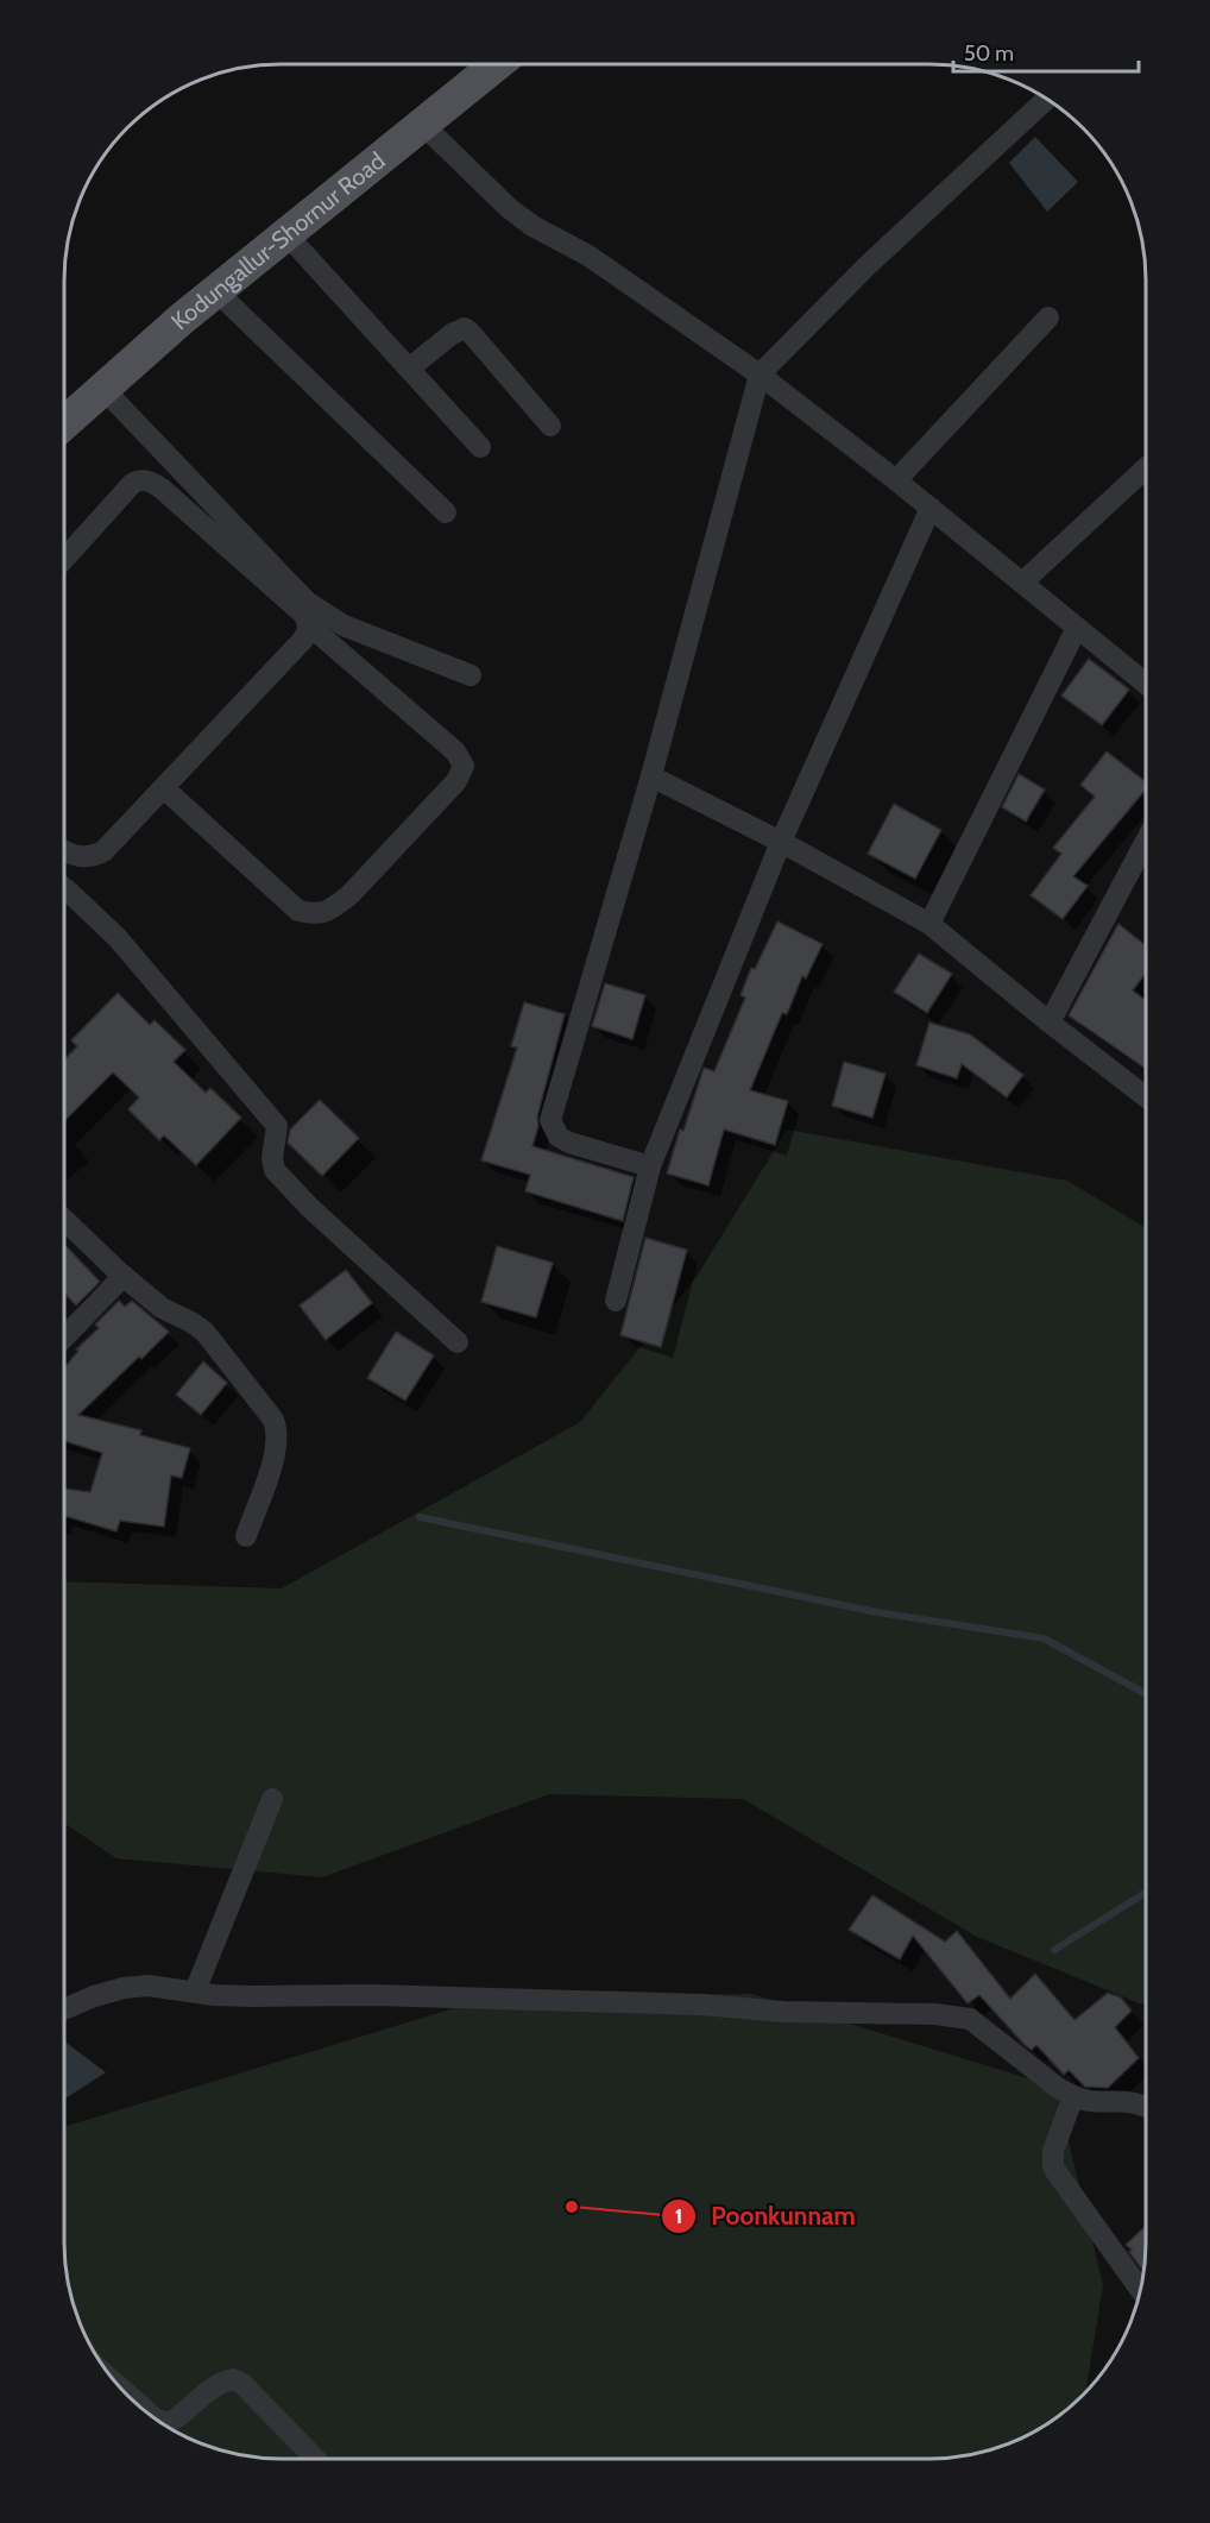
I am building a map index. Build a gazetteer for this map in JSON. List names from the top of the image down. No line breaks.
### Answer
{"streets":{"main road":["Kodungallur-Shornur Road"]},"places":["Poonkunnam"],"scale_bar":"50 m"}
